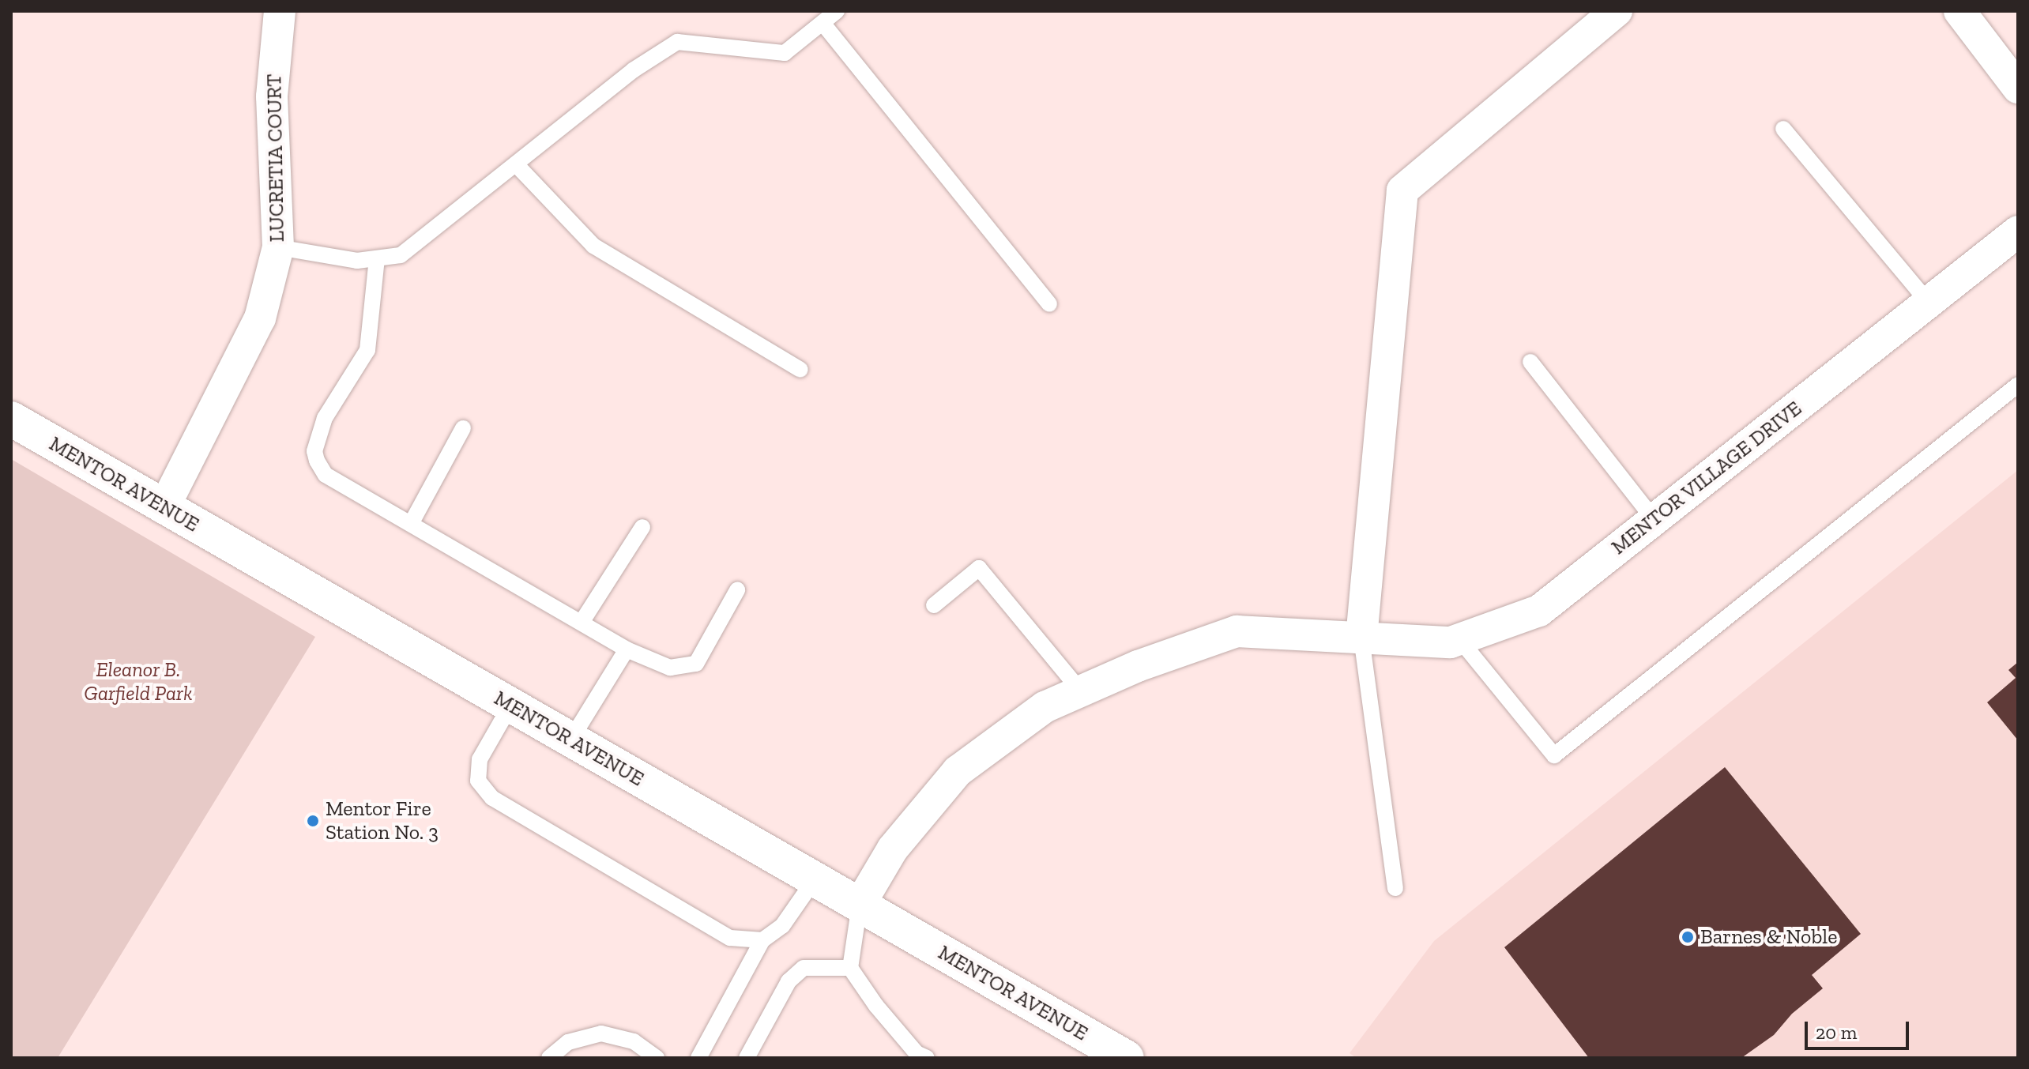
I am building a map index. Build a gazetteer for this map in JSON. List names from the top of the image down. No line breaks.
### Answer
{"streets":{"main road":["MENTOR AVENUE"],"street":["LUCRETIA COURT","MENTOR VILLAGE DRIVE"]},"crossings":[["LUCRETIA COURT","MENTOR AVENUE"],["MENTOR VILLAGE DRIVE","MENTOR AVENUE"]],"parks":["Eleanor B. Garfield Park"],"places":["Mentor Fire Station No. 3","Barnes & Noble"],"scale_bar":"20 m"}
